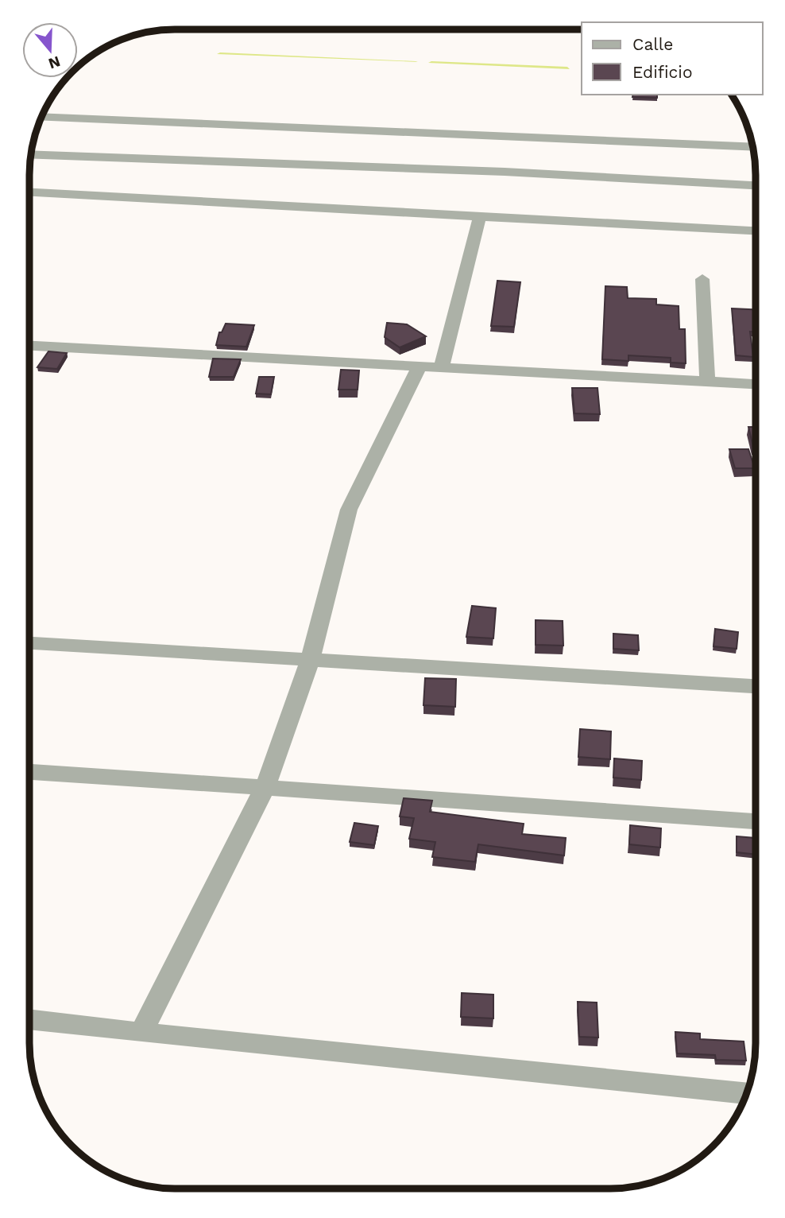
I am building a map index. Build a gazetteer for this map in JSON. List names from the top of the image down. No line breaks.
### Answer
{"legend":["Calle","Edificio"],"north":"bottom"}
